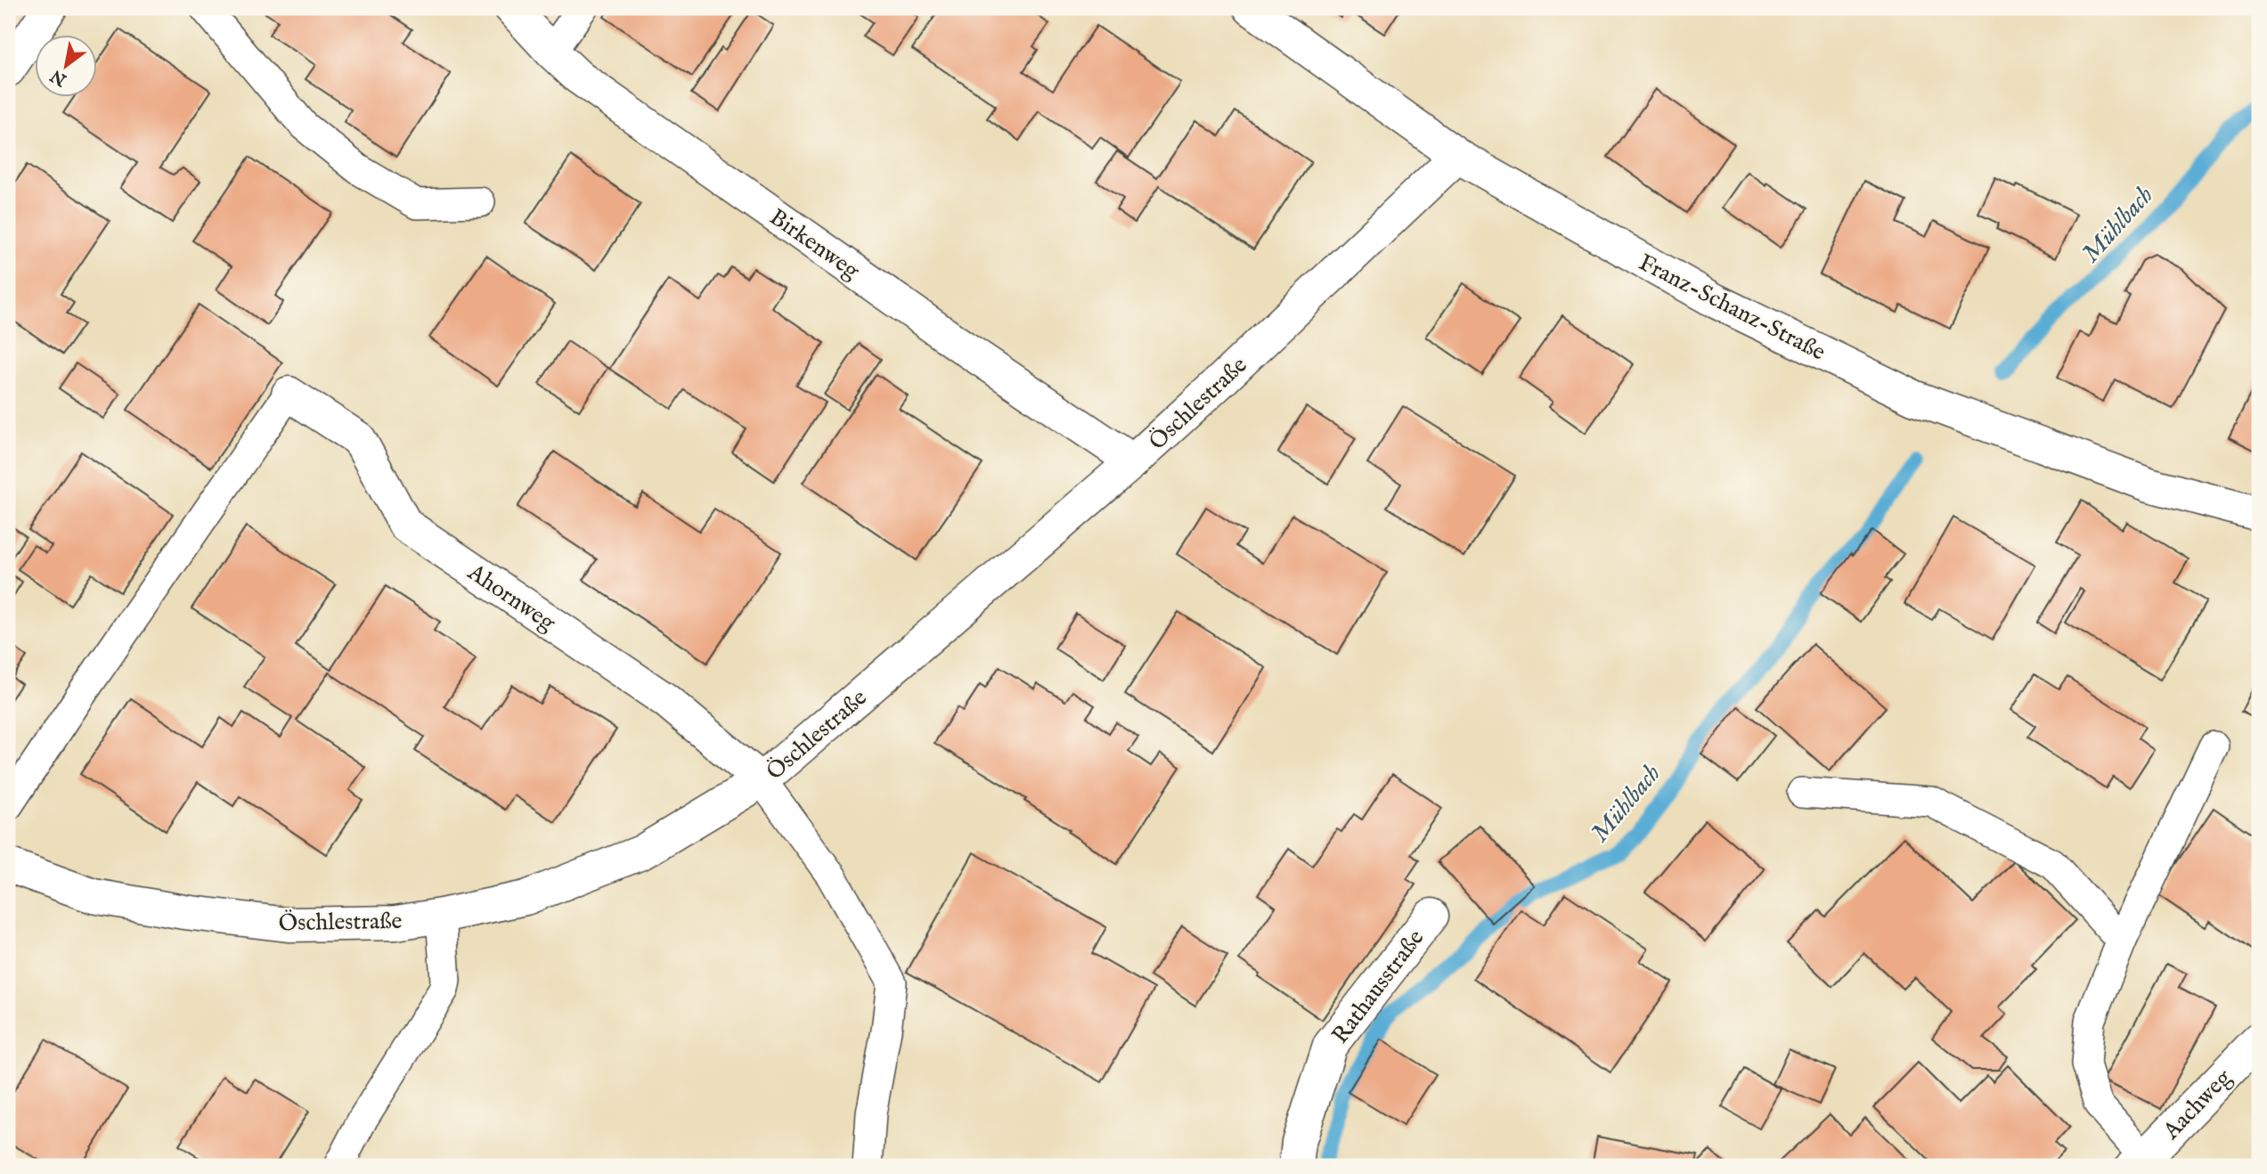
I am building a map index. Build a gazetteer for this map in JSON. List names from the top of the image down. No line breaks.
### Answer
{"streets":{"street":["Birkenweg","Franz-Schanz-Straße","Öschlestraße","Ahornweg","Rathausstraße","Aachweg"]},"crossings":[["Birkenweg","Öschlestraße"],["Franz-Schanz-Straße","Öschlestraße"],["Öschlestraße","Ahornweg"]],"water":["Mühlbach"],"north":"bottom left"}
